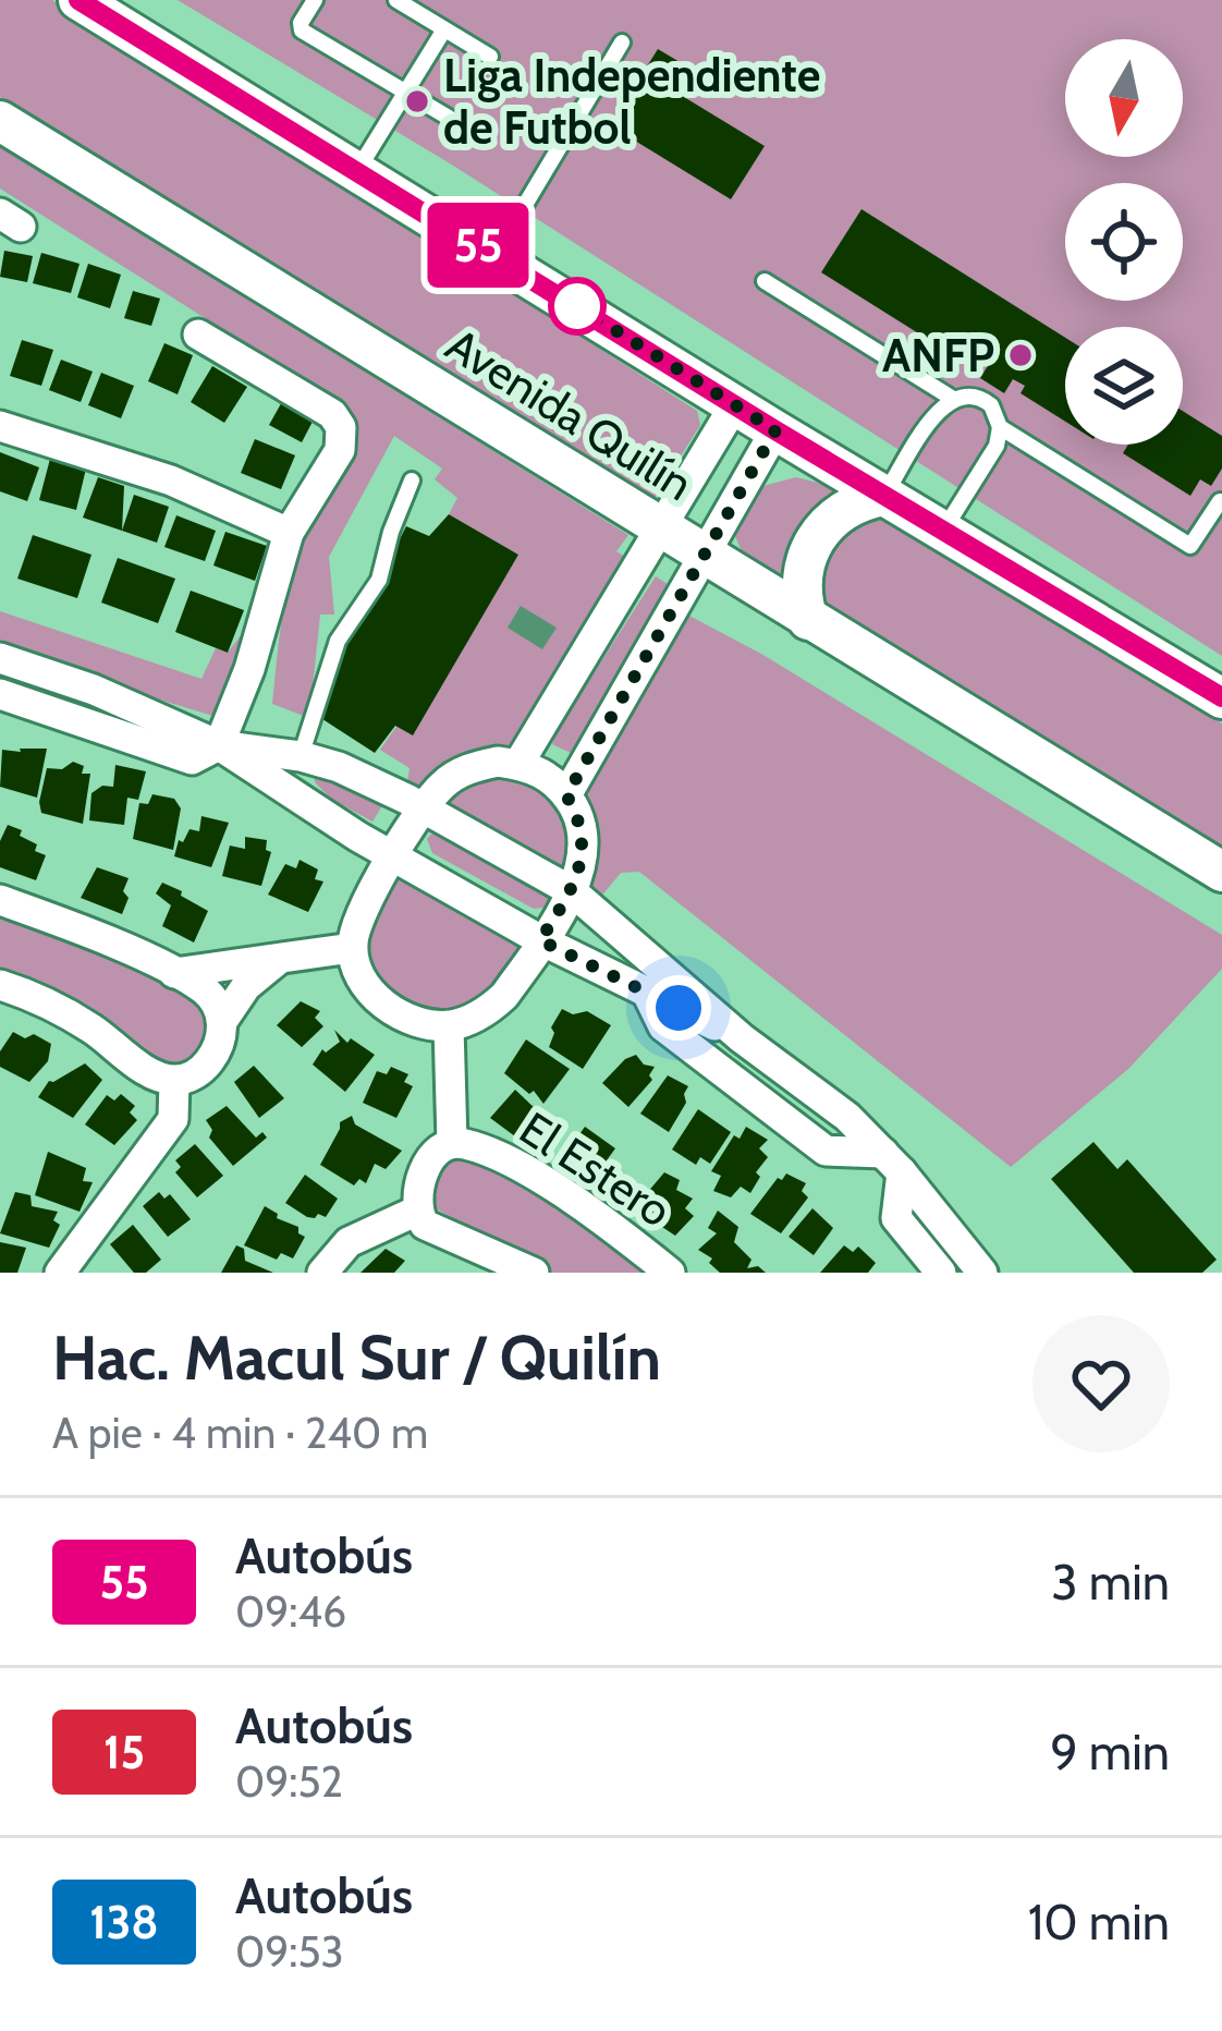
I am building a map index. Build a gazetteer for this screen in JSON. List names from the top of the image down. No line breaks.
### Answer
{"streets":{"main road":["Avenida Quilín"],"street":["El Estero"]},"places":["Liga Independiente de Futbol","ANFP"],"lines":["bus line 55"],"north":"bottom","page":{"on_map":"55","heading":["Hac. Macul Sur / Quilín","A pie · 4 min · 240 m"],"list":[{"mark":"55","name":"Autobús","note":"09:46","value":"3 min"},{"mark":"15","name":"Autobús","note":"09:52","value":"9 min"},{"mark":"138","name":"Autobús","note":"09:53","value":"10 min"}]}}
